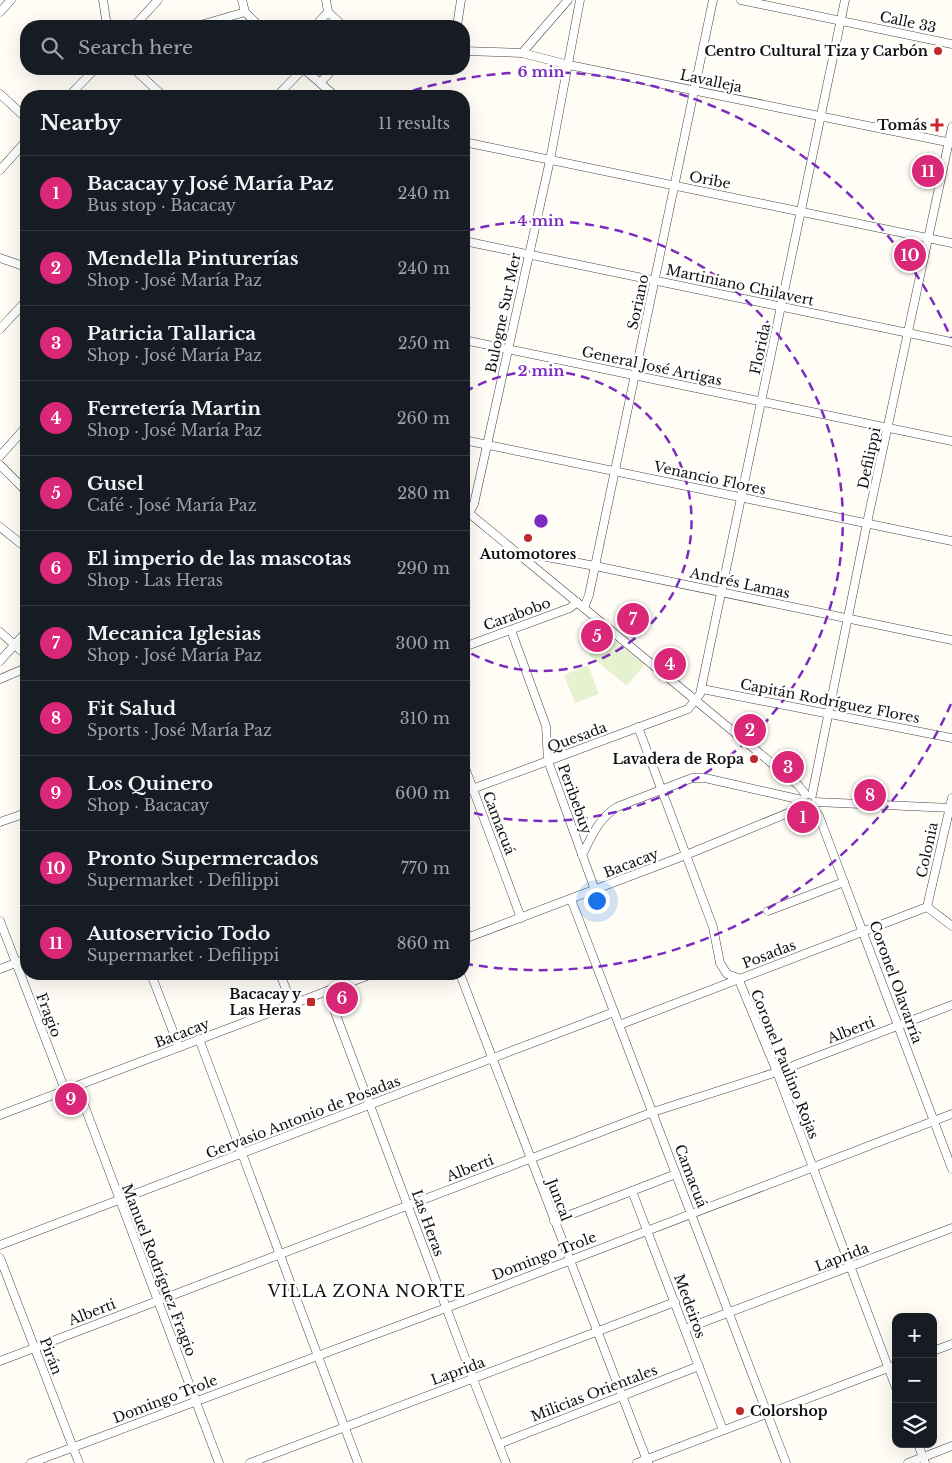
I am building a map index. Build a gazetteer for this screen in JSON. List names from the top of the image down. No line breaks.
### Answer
{"streets":{"street":["Calle 33","Lavalleja","Oribe","Martiniano Chilavert","Soriano","Bulogne Sur Mer","Florida","General José Artigas","Defilippi","Venancio Flores","Andrés Lamas","Carabobo","Capitán Rodríguez Flores","Quesada","Peribebuy","Camacuá","Colonia","Bacacay","Posadas","Coronel Olavarría","Fragio","Alberti","Coronel Paulino Rojas","Gervasio Antonio de Posadas","Juncal","Las Heras","Domingo Trole","Laprida","Manuel Rodríguez Fragio","Medeiros","Pirán","Milicias Orientales"]},"crossings":[["Calle 33","Florida"],["Lavalleja","Soriano"],["Lavalleja","Bulogne Sur Mer"],["Lavalleja","Florida"],["Lavalleja","Defilippi"],["Oribe","Soriano"],["Oribe","Bulogne Sur Mer"],["Oribe","Florida"],["Oribe","Defilippi"],["Martiniano Chilavert","Soriano"],["Martiniano Chilavert","Bulogne Sur Mer"],["Martiniano Chilavert","Florida"],["Martiniano Chilavert","Defilippi"],["Soriano","General José Artigas"],["Soriano","Venancio Flores"],["Soriano","Andrés Lamas"],["Soriano","Coronel Olavarría"],["Bulogne Sur Mer","General José Artigas"],["Bulogne Sur Mer","Venancio Flores"],["Florida","General José Artigas"],["Florida","Venancio Flores"],["Florida","Andrés Lamas"],["Florida","Capitán Rodríguez Flores"],["Florida","Quesada"],["Florida","Coronel Olavarría"],["General José Artigas","Defilippi"],["Defilippi","Venancio Flores"],["Defilippi","Andrés Lamas"],["Defilippi","Capitán Rodríguez Flores"],["Defilippi","Bacacay"],["Defilippi","Coronel Olavarría"],["Andrés Lamas","Coronel Olavarría"],["Carabobo","Peribebuy"],["Carabobo","Coronel Olavarría"],["Quesada","Peribebuy"],["Quesada","Camacuá"],["Quesada","Coronel Olavarría"],["Quesada","Coronel Paulino Rojas"],["Peribebuy","Bacacay"],["Camacuá","Bacacay"],["Camacuá","Posadas"],["Camacuá","Alberti"],["Camacuá","Gervasio Antonio de Posadas"],["Camacuá","Domingo Trole"],["Camacuá","Laprida"],["Colonia","Posadas"],["Bacacay","Coronel Olavarría"],["Bacacay","Fragio"],["Bacacay","Coronel Paulino Rojas"],["Bacacay","Las Heras"],["Bacacay","Manuel Rodríguez Fragio"],["Posadas","Coronel Olavarría"],["Posadas","Coronel Paulino Rojas"],["Coronel Olavarría","Alberti"],["Coronel Olavarría","Domingo Trole"],["Alberti","Coronel Paulino Rojas"],["Alberti","Juncal"],["Alberti","Las Heras"],["Alberti","Manuel Rodríguez Fragio"],["Alberti","Pirán"],["Coronel Paulino Rojas","Domingo Trole"],["Coronel Paulino Rojas","Laprida"],["Gervasio Antonio de Posadas","Juncal"],["Gervasio Antonio de Posadas","Las Heras"],["Gervasio Antonio de Posadas","Manuel Rodríguez Fragio"],["Juncal","Domingo Trole"],["Juncal","Laprida"],["Juncal","Milicias Orientales"],["Las Heras","Domingo Trole"],["Las Heras","Laprida"],["Las Heras","Milicias Orientales"],["Domingo Trole","Manuel Rodríguez Fragio"],["Domingo Trole","Medeiros"],["Domingo Trole","Pirán"],["Laprida","Medeiros"],["Medeiros","Milicias Orientales"]],"districts":["VILLA ZONA NORTE"],"places":{"other":["Centro Cultural Tiza y Carbón","Automotores","Lavadera de Ropa","Colorshop"],"health":["Tomás"],"transit":["Bacacay y Las Heras"]},"page":{"search":"Search here","heading":["Nearby","11 results"],"pins":["11","10","7","5","4","2","3","8","1","6","9"],"list":[{"mark":"1","name":"Bacacay y José María Paz","note":"Bus stop · Bacacay","value":"240 m"},{"mark":"2","name":"Mendella Pinturerías","note":"Shop · José María Paz","value":"240 m"},{"mark":"3","name":"Patricia Tallarica","note":"Shop · José María Paz","value":"250 m"},{"mark":"4","name":"Ferretería Martin","note":"Shop · José María Paz","value":"260 m"},{"mark":"5","name":"Gusel","note":"Café · José María Paz","value":"280 m"},{"mark":"6","name":"El imperio de las mascotas","note":"Shop · Las Heras","value":"290 m"},{"mark":"7","name":"Mecanica Iglesias","note":"Shop · José María Paz","value":"300 m"},{"mark":"8","name":"Fit Salud","note":"Sports · José María Paz","value":"310 m"},{"mark":"9","name":"Los Quinero","note":"Shop · Bacacay","value":"600 m"},{"mark":"10","name":"Pronto Supermercados","note":"Supermarket · Defilippi","value":"770 m"},{"mark":"11","name":"Autoservicio Todo","note":"Supermarket · Defilippi","value":"860 m"}],"map_buttons":["+","−"]},"rings":["6 min","4 min","2 min"]}
